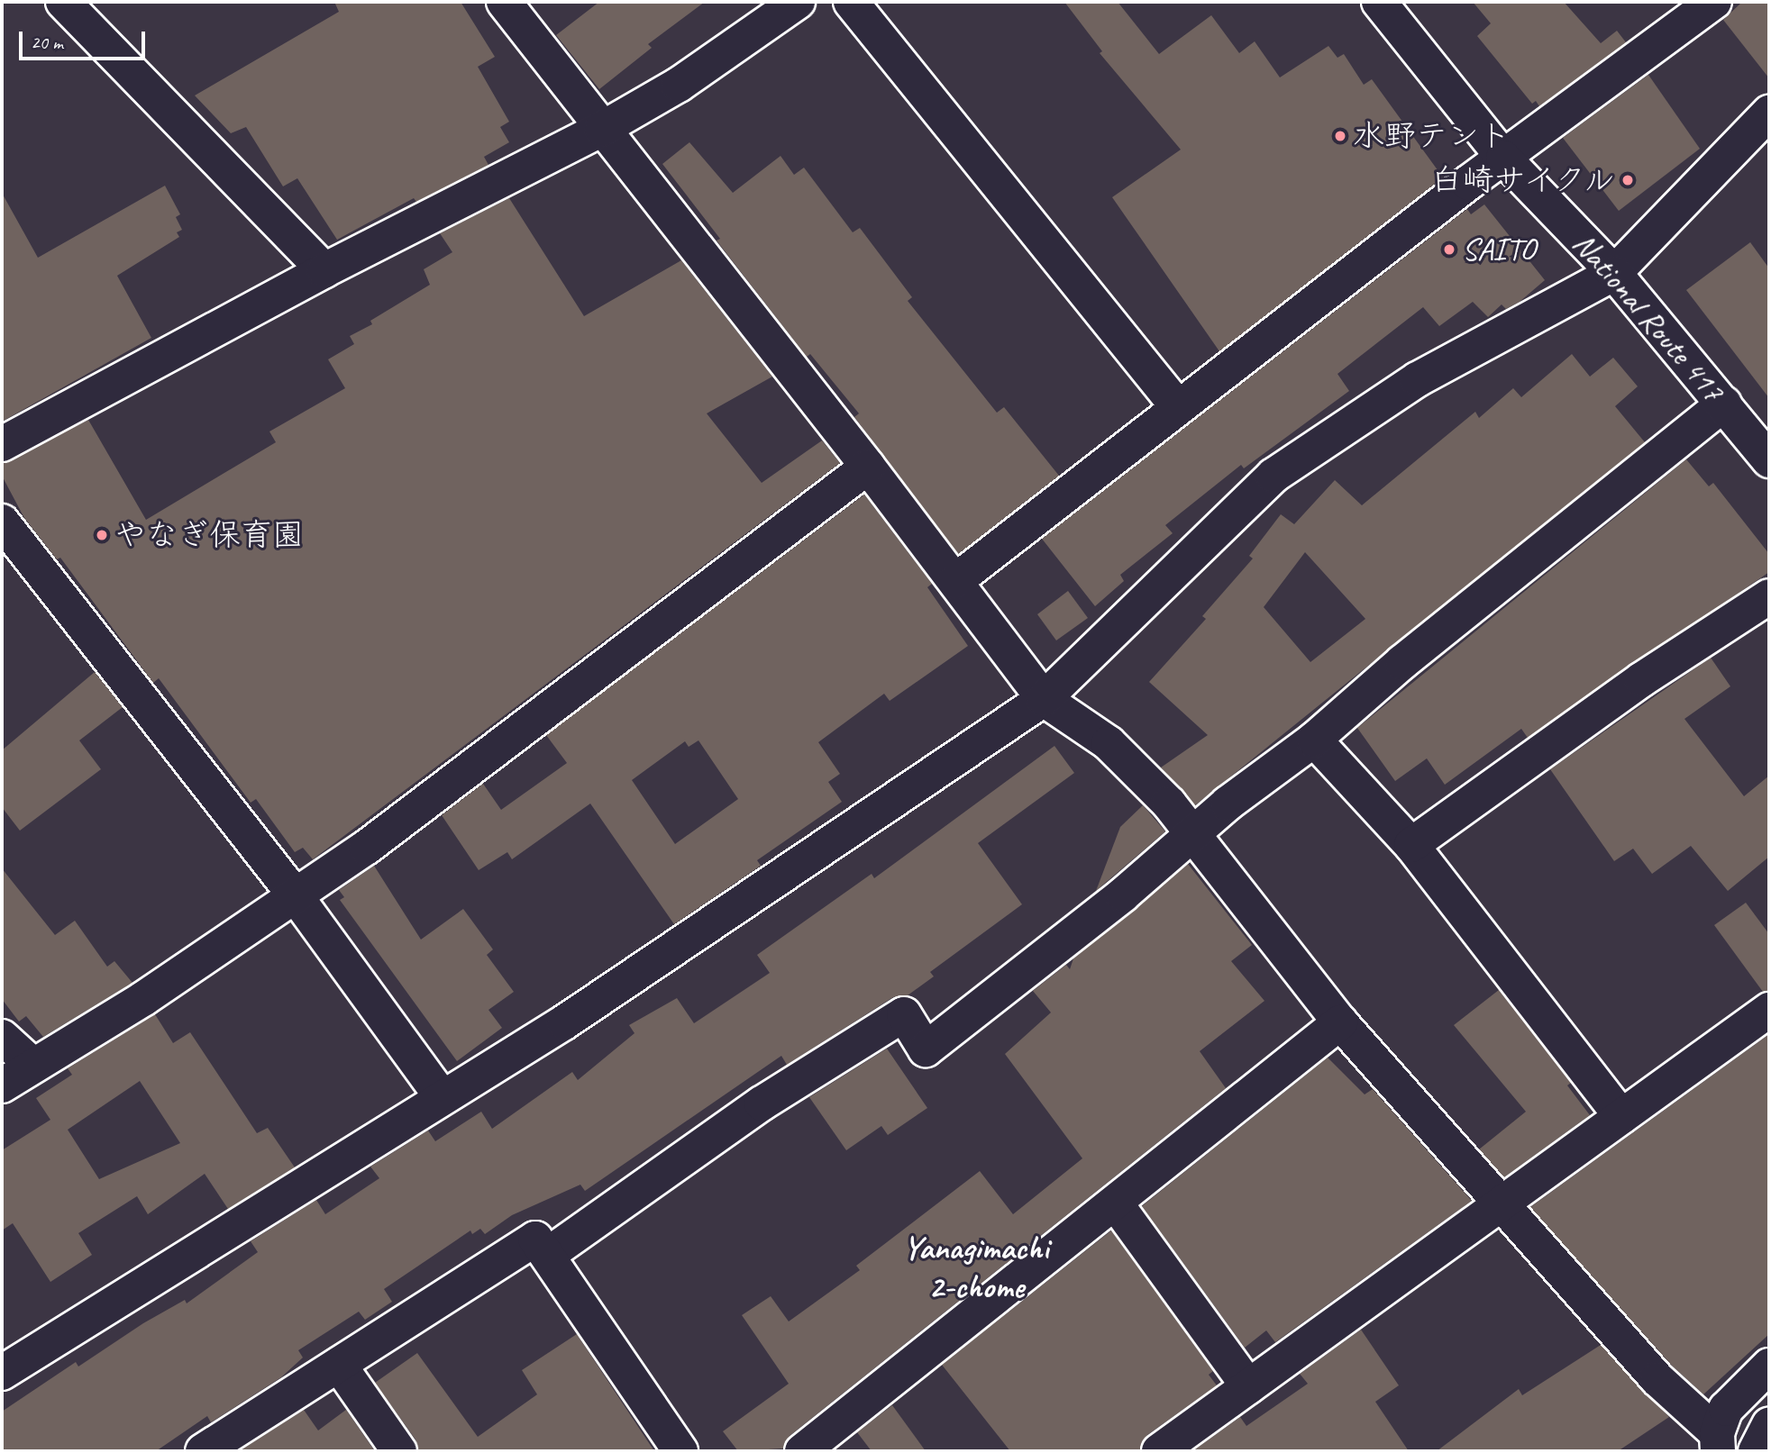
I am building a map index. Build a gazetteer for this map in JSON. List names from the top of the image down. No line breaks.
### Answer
{"streets":{"main road":["National Route 417"]},"districts":["Yanagimachi 2-chome"],"places":["水野テント","白崎サイクル","SAITO","やなぎ保育園"],"scale_bar":"20 m"}
